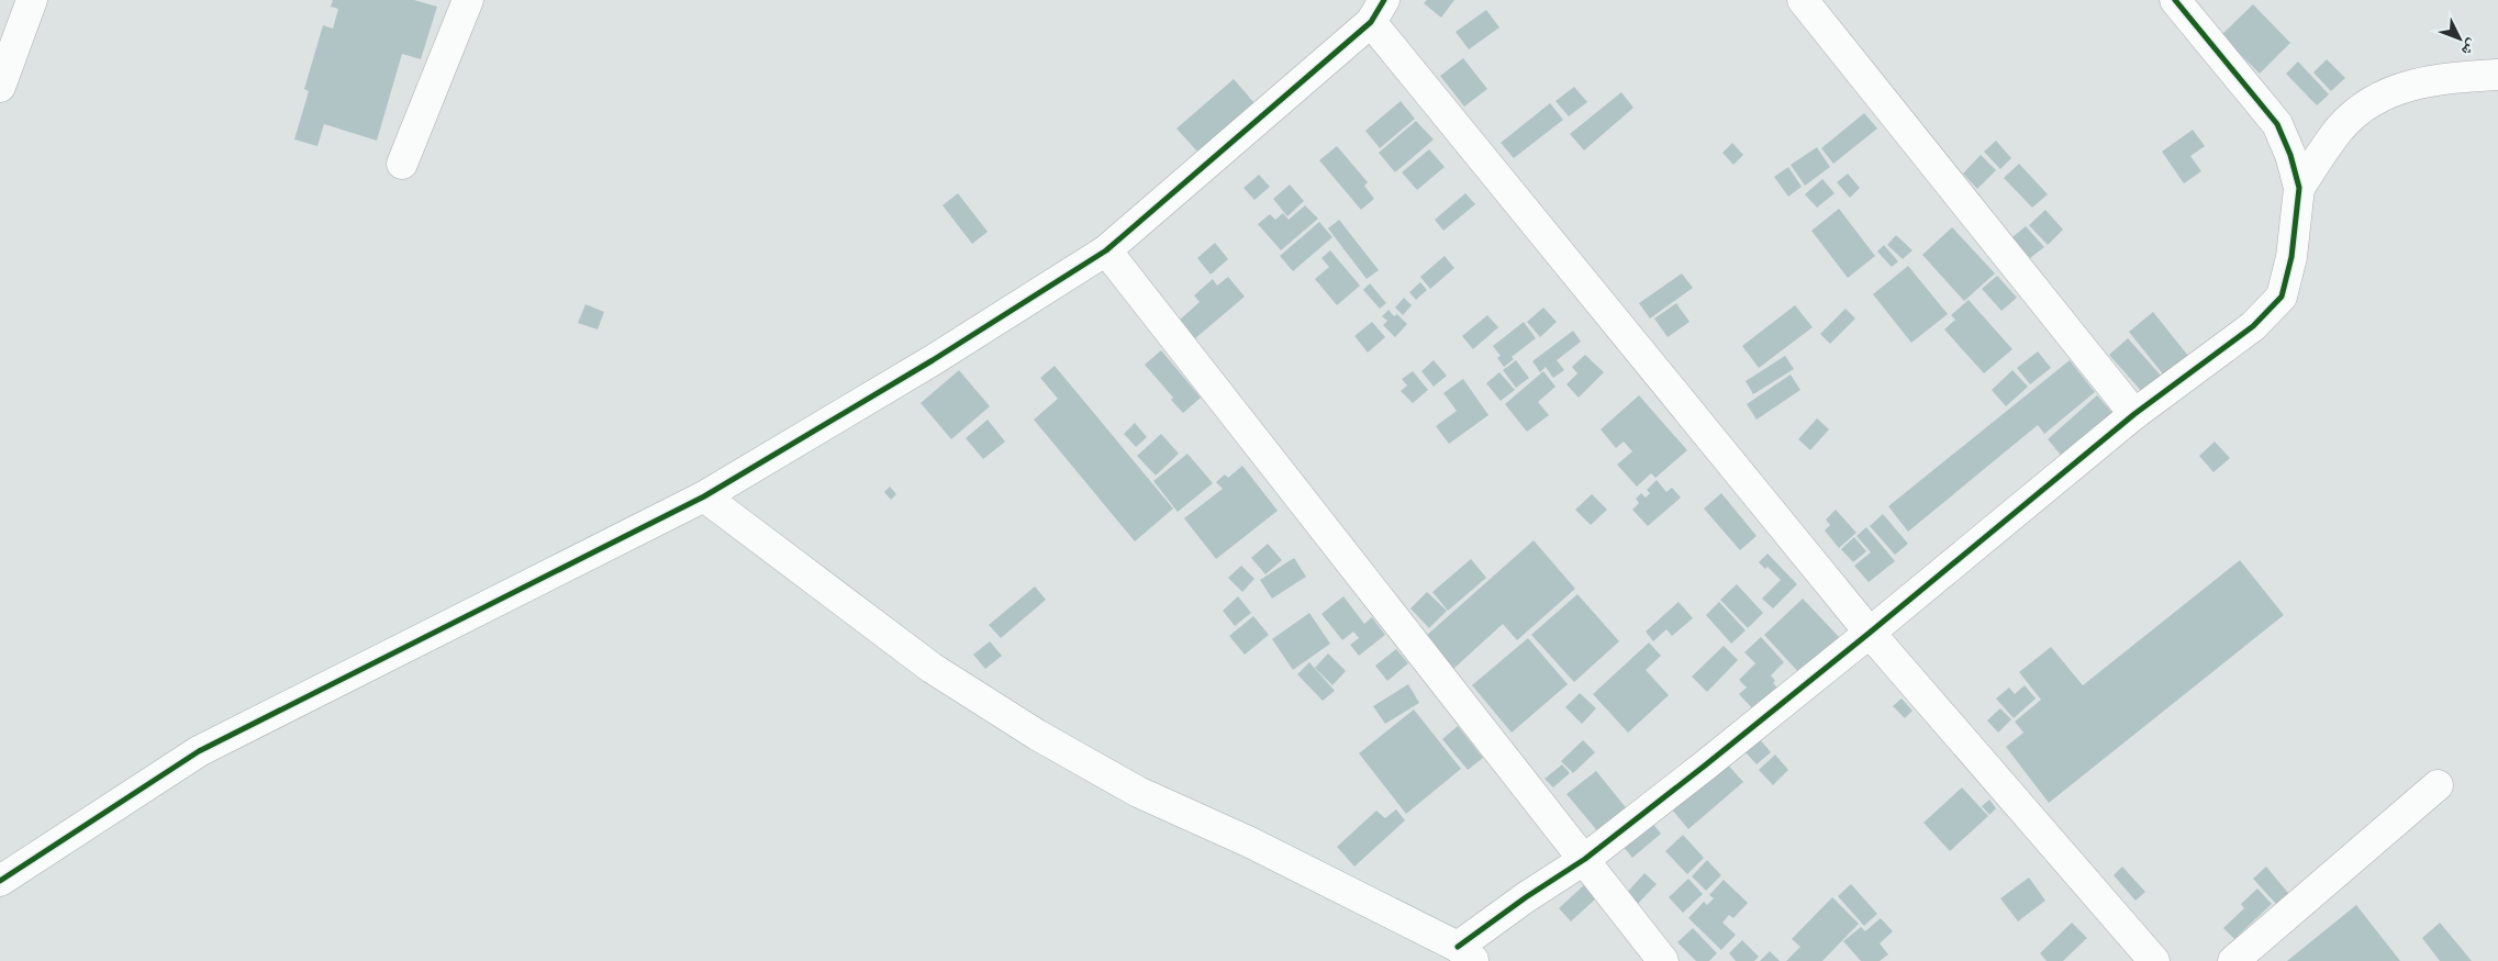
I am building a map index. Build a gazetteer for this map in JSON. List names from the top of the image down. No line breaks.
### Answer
{"north":"bottom right"}
